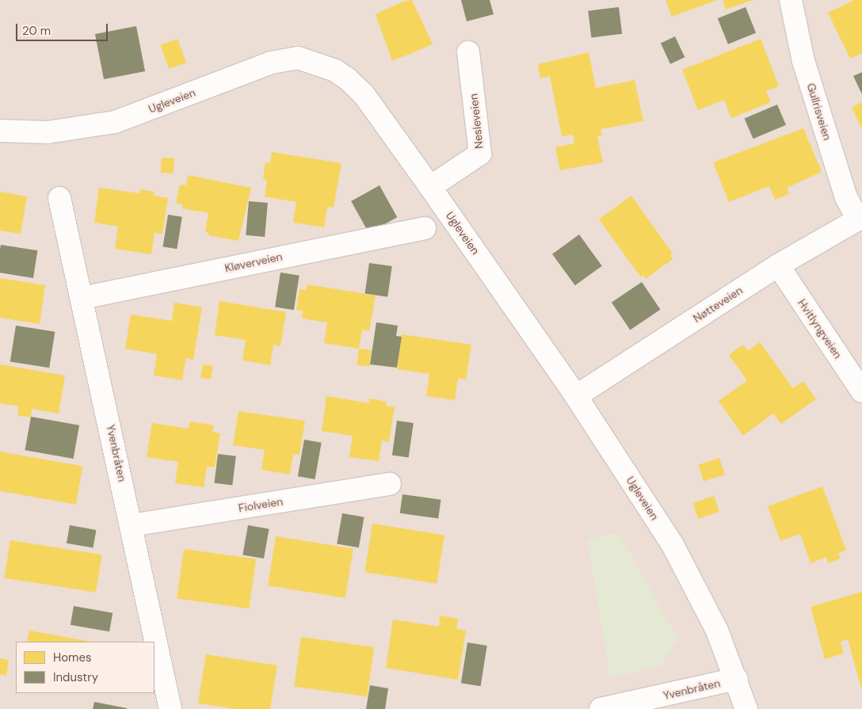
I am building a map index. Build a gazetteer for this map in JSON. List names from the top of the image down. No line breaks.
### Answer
{"streets":{"street":["Ugleveien","Gullrisveien","Nesleveien","Kløverveien","Nøtteveien","Hvitlyngveien","Yvenbråten","Fiolveien"]},"crossings":[["Ugleveien","Nesleveien"],["Ugleveien","Nøtteveien"],["Ugleveien","Yvenbråten"],["Gullrisveien","Nøtteveien"],["Kløverveien","Yvenbråten"],["Nøtteveien","Hvitlyngveien"],["Yvenbråten","Fiolveien"]],"legend":["Homes","Industry"],"scale_bar":"20 m"}
